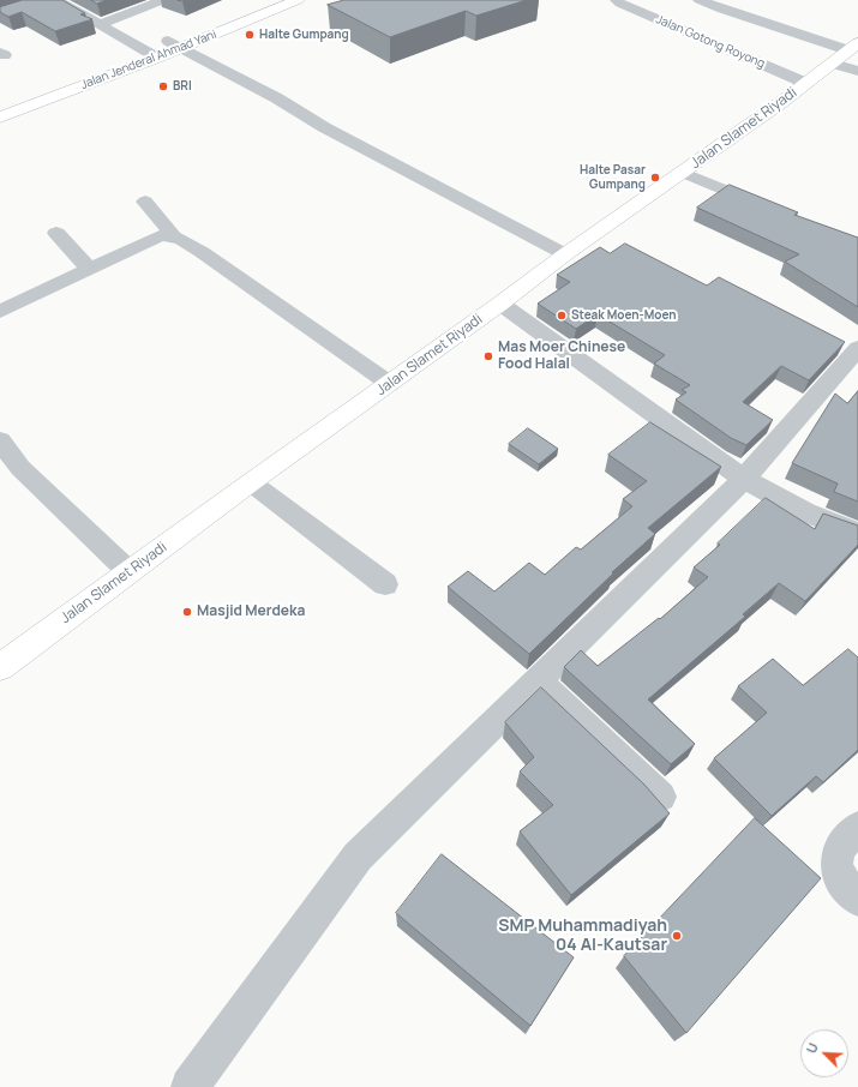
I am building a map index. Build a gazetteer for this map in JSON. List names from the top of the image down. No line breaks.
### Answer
{"streets":{"main road":["Jalan Jenderal Ahmad Yani","Jalan Slamet Riyadi"],"street":["Jalan Gotong Royong"]},"crossings":[["Jalan Gotong Royong","Jalan Slamet Riyadi"]],"places":["Halte Gumpang","BRI","Halte Pasar Gumpang","Steak Moen-Moen","Mas Moer Chinese Food Halal","Masjid Merdeka","SMP Muhammadiyah 04 Al-Kautsar"],"north":"top left"}
